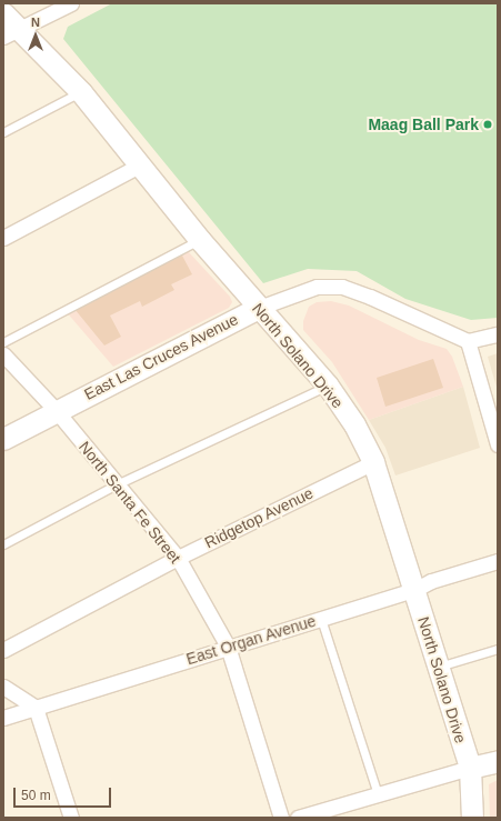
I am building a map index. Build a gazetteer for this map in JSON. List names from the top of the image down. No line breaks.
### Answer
{"streets":{"main road":["North Solano Drive","East Las Cruces Avenue"],"street":["North Santa Fe Street","Ridgetop Avenue","East Organ Avenue"]},"crossings":[["North Solano Drive","East Las Cruces Avenue"],["North Solano Drive","Ridgetop Avenue"],["North Solano Drive","East Organ Avenue"],["East Las Cruces Avenue","North Santa Fe Street"],["North Santa Fe Street","Ridgetop Avenue"],["North Santa Fe Street","East Organ Avenue"]],"places":["Maag Ball Park"],"scale_bar":"50 m","north":"top"}
